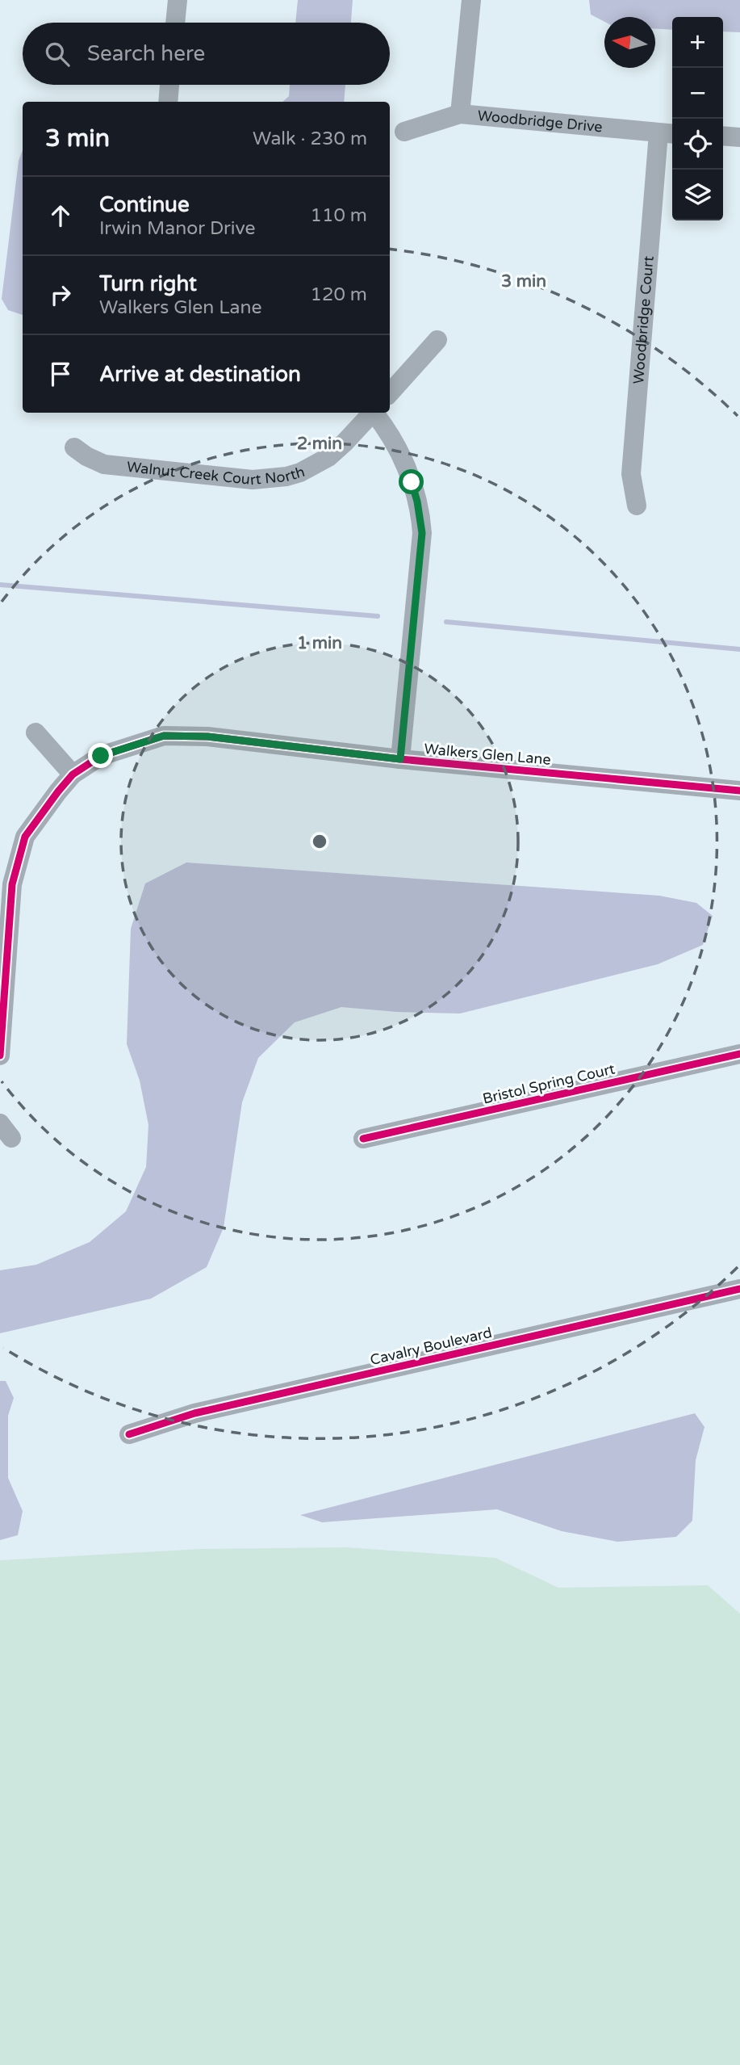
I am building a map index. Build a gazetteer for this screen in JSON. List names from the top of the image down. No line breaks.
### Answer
{"streets":{"street":["Woodbridge Drive","Woodbridge Court","Walnut Creek Court North","Walkers Glen Lane","Bristol Spring Court","Cavalry Boulevard"]},"crossings":[["Woodbridge Drive","Woodbridge Court"]],"north":"left","page":{"map_buttons":["+","−"],"search":"Search here","heading":["3 min","Walk · 230 m"],"list":[["Continue","Irwin Manor Drive","110 m"],["Turn right","Walkers Glen Lane","120 m"],"Arrive at destination"]},"rings":["3 min","2 min","1 min"]}
